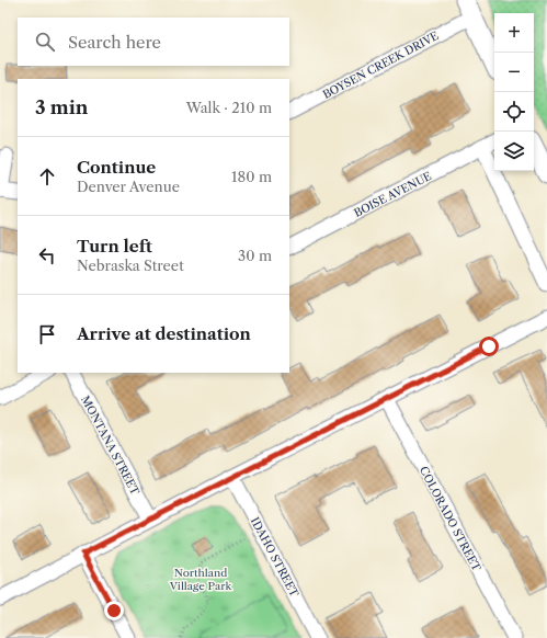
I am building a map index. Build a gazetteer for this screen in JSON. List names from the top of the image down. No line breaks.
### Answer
{"streets":{"street":["BOYSEN CREEK DRIVE","BOISE AVENUE","MONTANA STREET","COLORADO STREET","IDAHO STREET"]},"parks":["Northland Village Park"],"page":{"map_buttons":["+","−"],"search":"Search here","heading":["3 min","Walk · 210 m"],"list":[["Continue","Denver Avenue","180 m"],["Turn left","Nebraska Street","30 m"],"Arrive at destination"]}}
